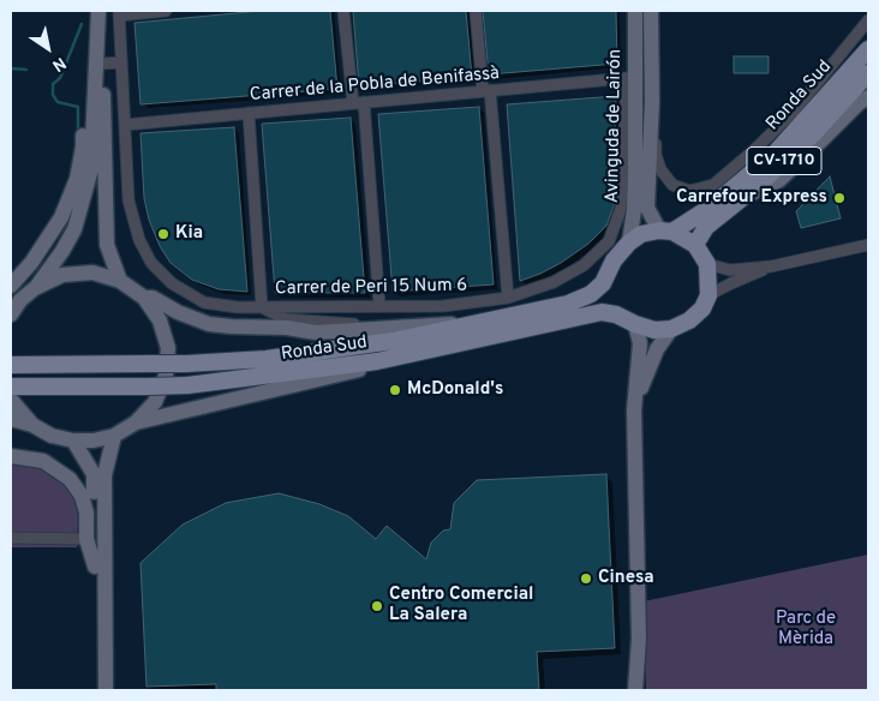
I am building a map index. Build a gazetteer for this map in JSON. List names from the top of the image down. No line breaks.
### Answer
{"streets":{"main road":["Ronda Sud","Avinguda de Lairón","CV-1710"],"street":["Carrer de la Pobla de Benifassà","Carrer de Peri 15 Num 6"]},"crossings":[["Carrer de la Pobla de Benifassà","Avinguda de Lairón"],["Carrer de la Pobla de Benifassà","Carrer de Peri 15 Num 6"],["Ronda Sud","Avinguda de Lairón"],["Avinguda de Lairón","Carrer de Peri 15 Num 6"]],"parks":["Parc de Mèrida"],"places":["Carrefour Express","Kia","McDonald's","Cinesa","Centro Comercial La Salera"],"north":"bottom right"}
